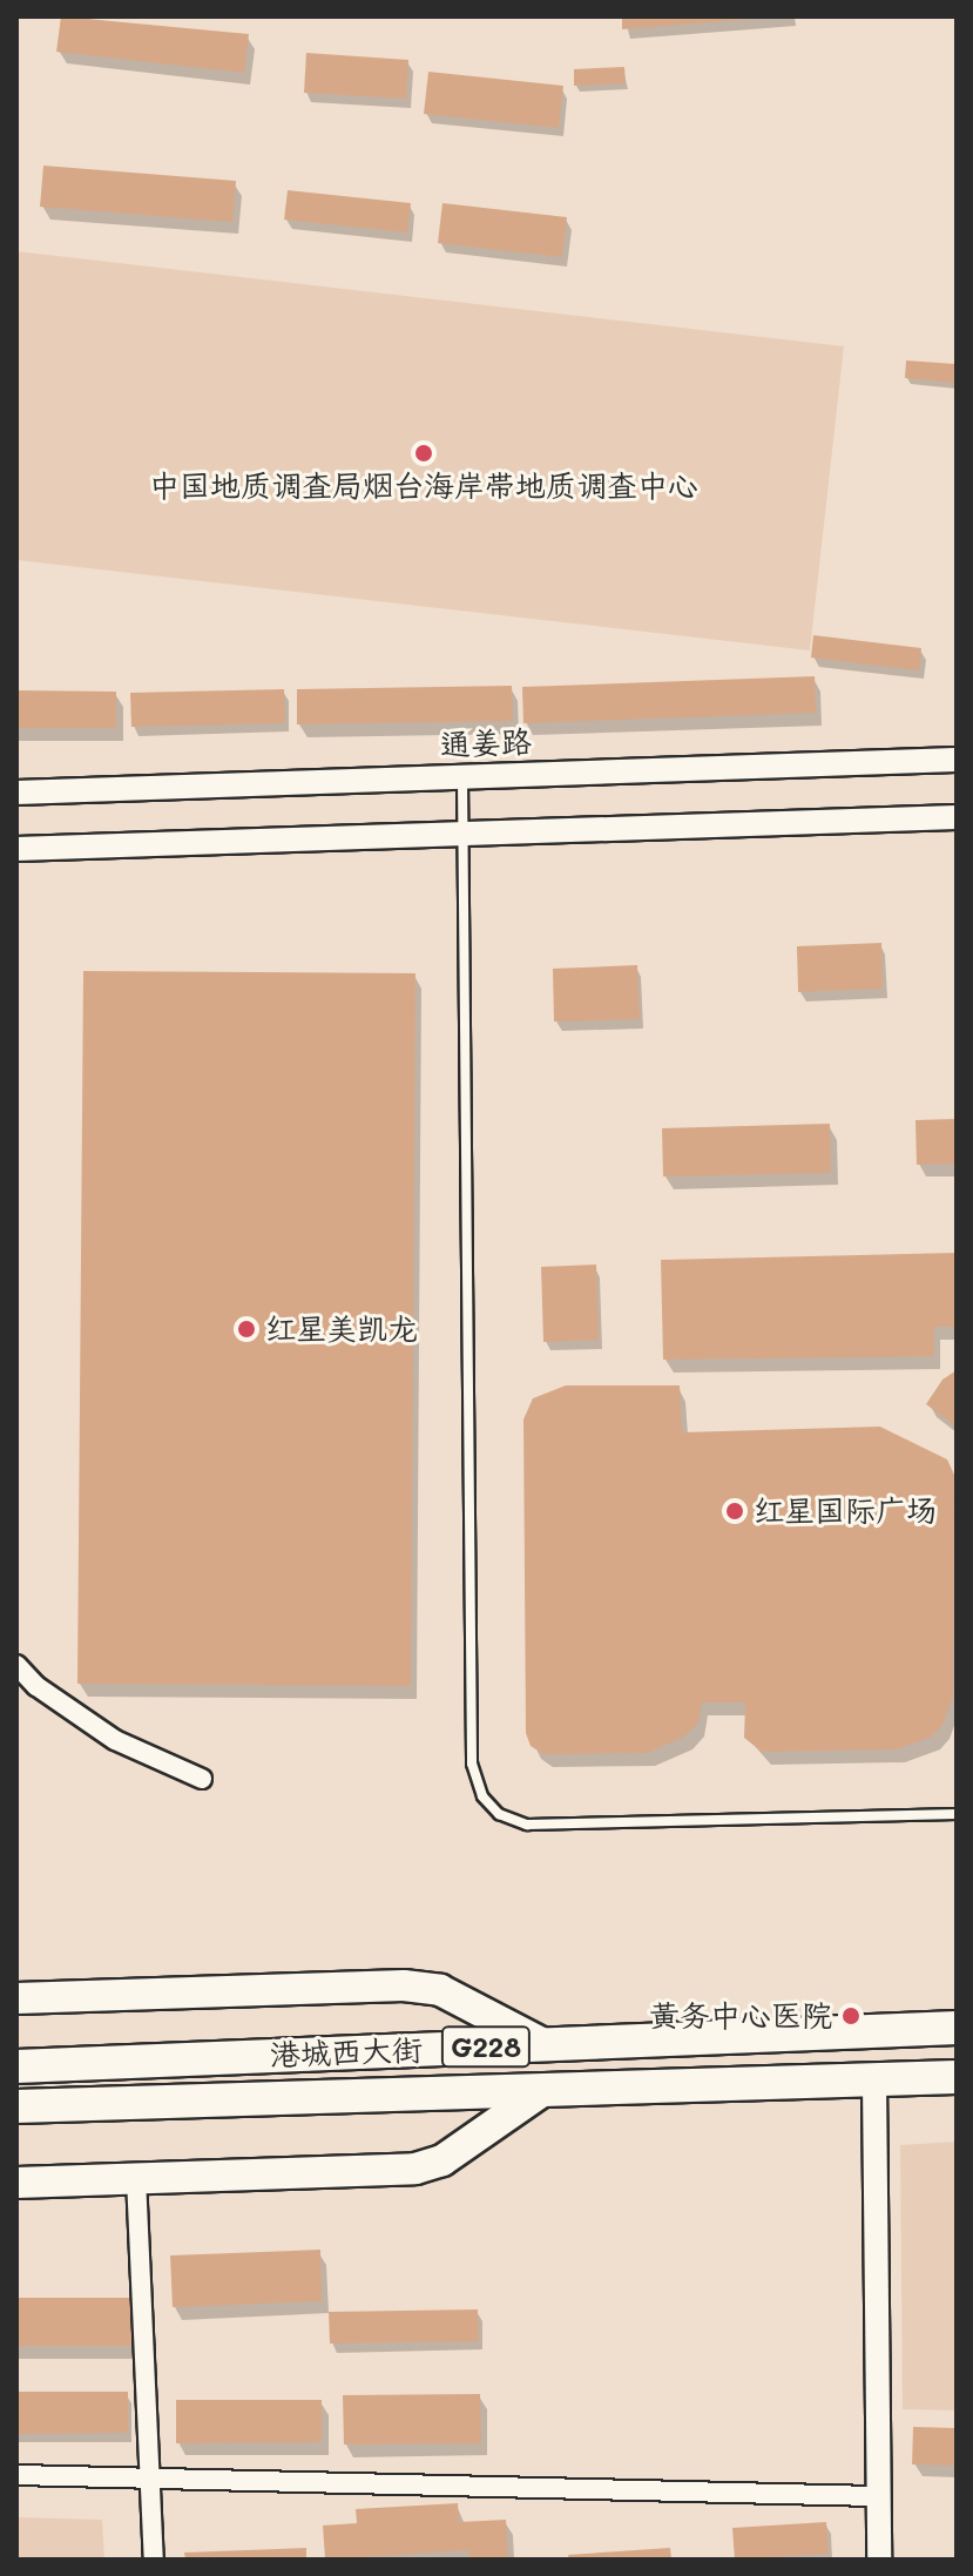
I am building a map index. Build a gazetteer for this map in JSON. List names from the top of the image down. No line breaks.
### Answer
{"streets":{"highway":["G228","港城西大街"],"street":["通姜路"]},"places":["中国地质调查局烟台海岸带地质调查中心","红星美凯龙","红星国际广场","黄务中心医院"]}
